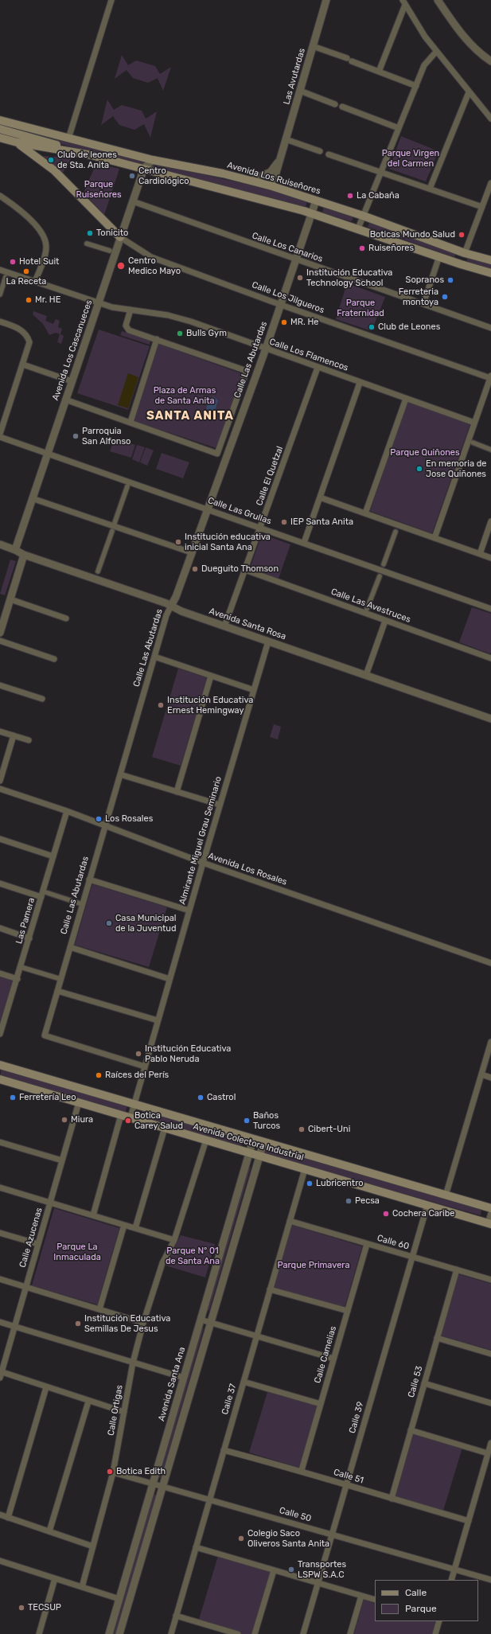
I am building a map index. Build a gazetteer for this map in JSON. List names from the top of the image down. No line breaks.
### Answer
{"streets":{"main road":["Avenida Los Ruiseñores","Avenida Colectora Industrial"],"street":["Las Avutardas","Calle Los Canarios","Calle Los Jilgueros","Avenida Los Cascanueces","Calle Los Flamencos","Calle Las Abutardas","Calle El Quetzal","Calle Las Grullas","Calle Las Avestruces","Avenida Santa Rosa","Almirante Miguel Grau Seminario","Avenida Los Rosales","Las Pamera","Calle Azucenas","Calle 60","Calle Camelias","Calle 53","Avenida Santa Ana","Calle 37","Calle Ortigas","Calle 39","Calle 51","Calle 50"]},"crossings":[["Las Avutardas","Avenida Los Ruiseñores"],["Avenida Los Ruiseñores","Avenida Los Cascanueces"],["Avenida Los Ruiseñores","Calle Las Abutardas"],["Calle Los Canarios","Avenida Los Cascanueces"],["Calle Los Canarios","Calle Las Abutardas"],["Calle Los Jilgueros","Avenida Los Cascanueces"],["Calle Los Jilgueros","Calle Las Abutardas"],["Avenida Los Cascanueces","Calle Los Flamencos"],["Avenida Los Cascanueces","Calle Las Grullas"],["Avenida Los Cascanueces","Avenida Santa Rosa"],["Calle Los Flamencos","Calle Las Abutardas"],["Calle Los Flamencos","Calle El Quetzal"],["Calle Las Abutardas","Calle Las Grullas"],["Calle Las Abutardas","Avenida Santa Rosa"],["Calle Las Abutardas","Almirante Miguel Grau Seminario"],["Calle Las Abutardas","Avenida Los Rosales"],["Calle El Quetzal","Calle Las Grullas"],["Calle El Quetzal","Calle Las Avestruces"],["Calle El Quetzal","Avenida Santa Rosa"],["Avenida Santa Rosa","Almirante Miguel Grau Seminario"],["Almirante Miguel Grau Seminario","Avenida Los Rosales"],["Almirante Miguel Grau Seminario","Avenida Colectora Industrial"],["Avenida Los Rosales","Las Pamera"],["Avenida Colectora Industrial","Calle Azucenas"],["Avenida Colectora Industrial","Avenida Santa Ana"],["Avenida Colectora Industrial","Calle 37"],["Avenida Colectora Industrial","Calle Ortigas"],["Avenida Colectora Industrial","Calle 39"],["Calle 60","Calle Camelias"],["Calle 60","Calle 53"],["Calle 60","Calle 37"],["Calle 60","Calle 39"],["Calle Camelias","Calle 51"],["Calle 53","Calle 51"],["Avenida Santa Ana","Calle 50"],["Calle 37","Calle 51"],["Calle 37","Calle 50"],["Calle Ortigas","Calle 50"],["Calle 39","Calle 51"],["Calle 39","Calle 50"]],"districts":["SANTA ANITA"],"parks":["Parque Virgen del Carmen","Parque Ruiseñores","Parque Fraternidad","Plaza de Armas de Santa Anita","Parque Quiñones","Parque La Inmaculada","Parque N° 01 de Santa Ana","Parque Primavera"],"places":["Club de leones de Sta. Anita","Centro Cardiológico","La Cabaña","Tonicito","Boticas Mundo Salud","Ruiseñores","Hotel Suit","Centro Medico Mayo","La Receta","Institución Educativa Technology School","Sopranos","Ferreteria montoya","Mr. HE","MR. He","Club de Leones","Bulls Gym","Parroquia San Alfonso","En memoria de Jose Quiñones","IEP Santa Anita","Institución educativa inicial Santa Ana","Dueguito Thomson","Institución Educativa Ernest Hemingway","Los Rosales","Casa Municipal de la Juventud","Institución Educativa Pablo Neruda","Raíces del Perís","Ferretería Leo","Castrol","Miura","Botica Carey Salud","Baños Turcos","Cibert-Uni","Lubricentro","Pecsa","Cochera Caribe","Institución Educativa Semillas De Jesus","Botica Edith","Colegio Saco Oliveros Santa Anita","Transportes LSPW S.A.C","TECSUP"],"legend":["Calle","Parque"]}
